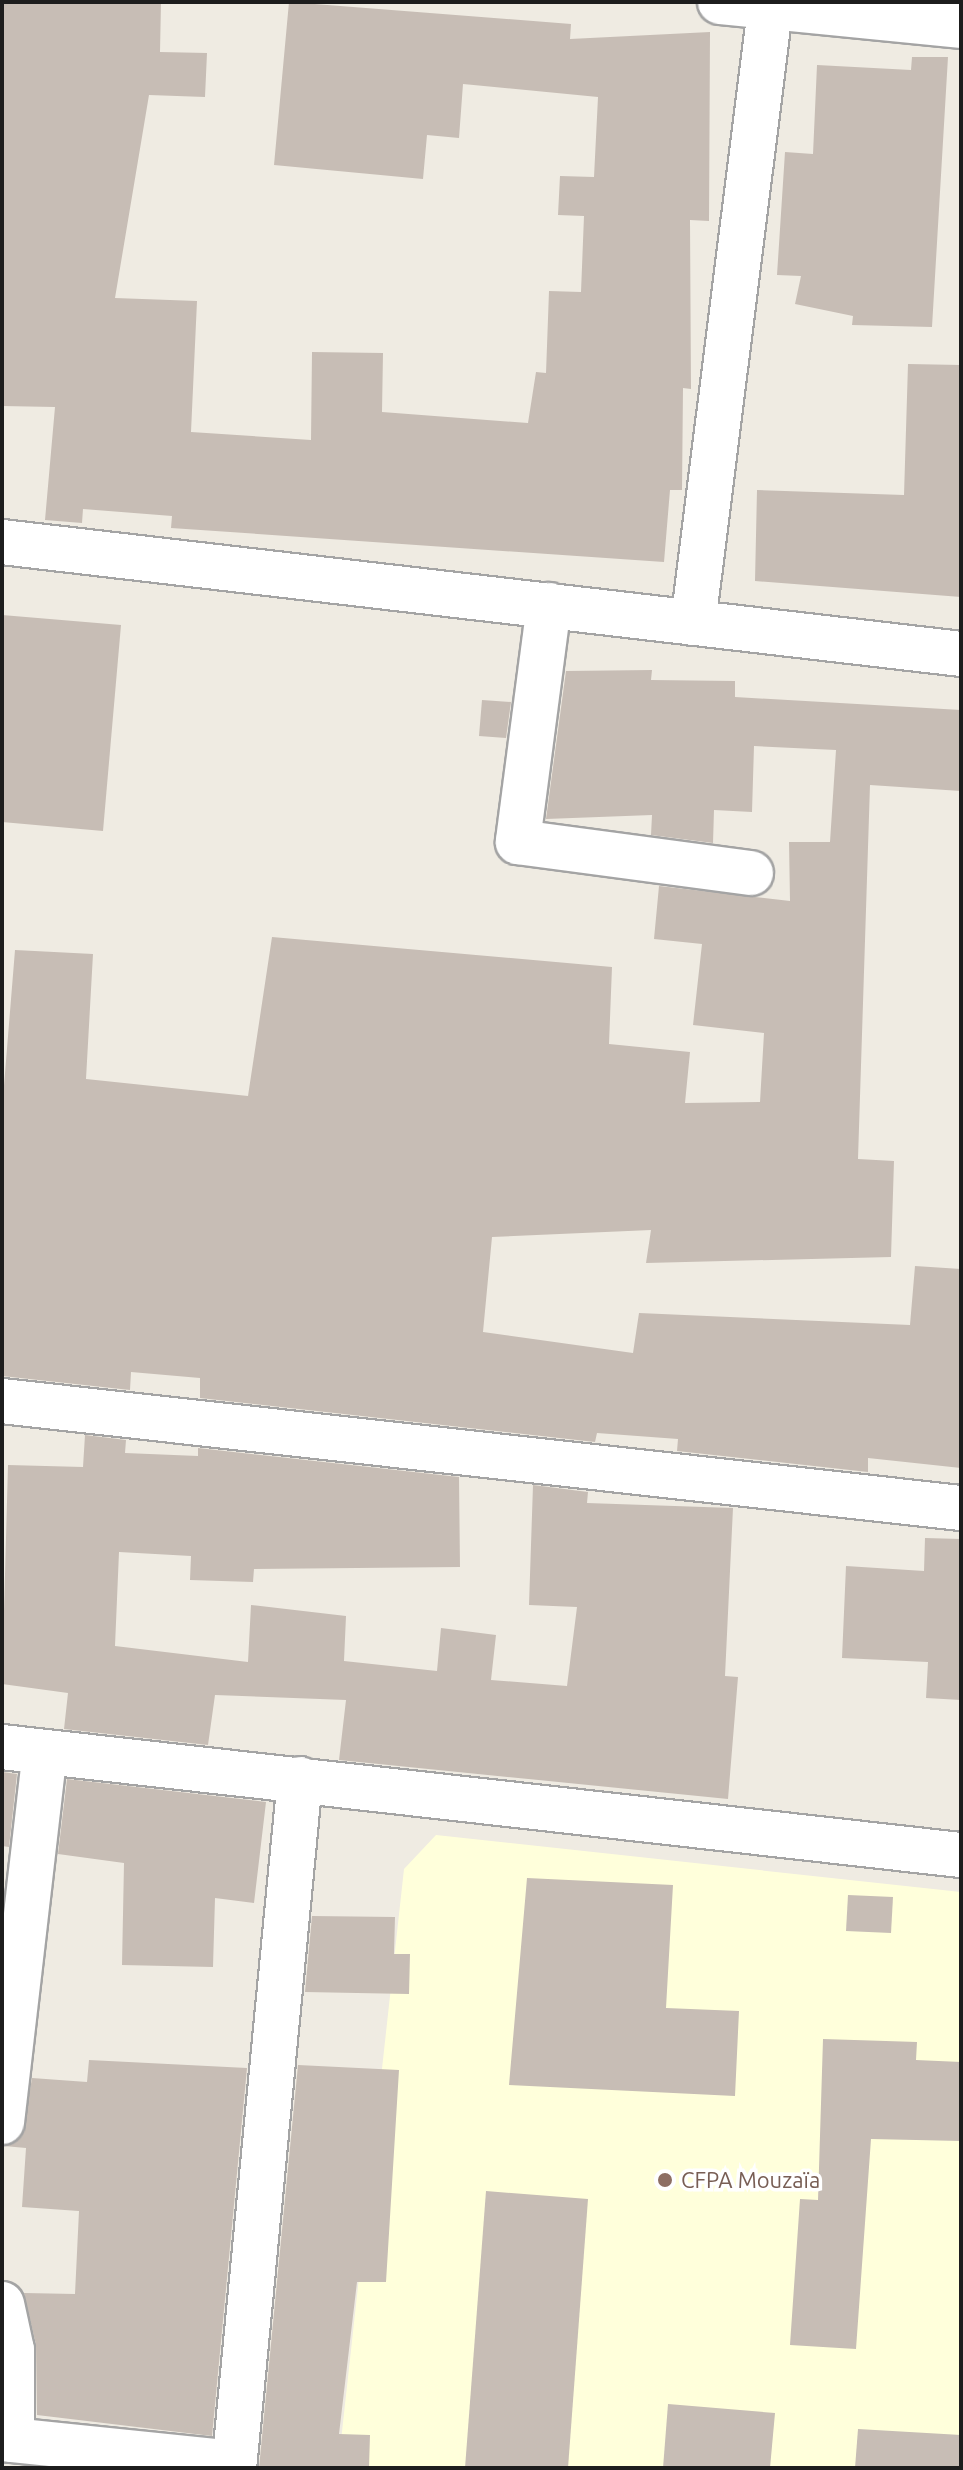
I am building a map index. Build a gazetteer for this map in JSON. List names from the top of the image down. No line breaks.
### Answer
{"places":["CFPA Mouzaïa"]}
